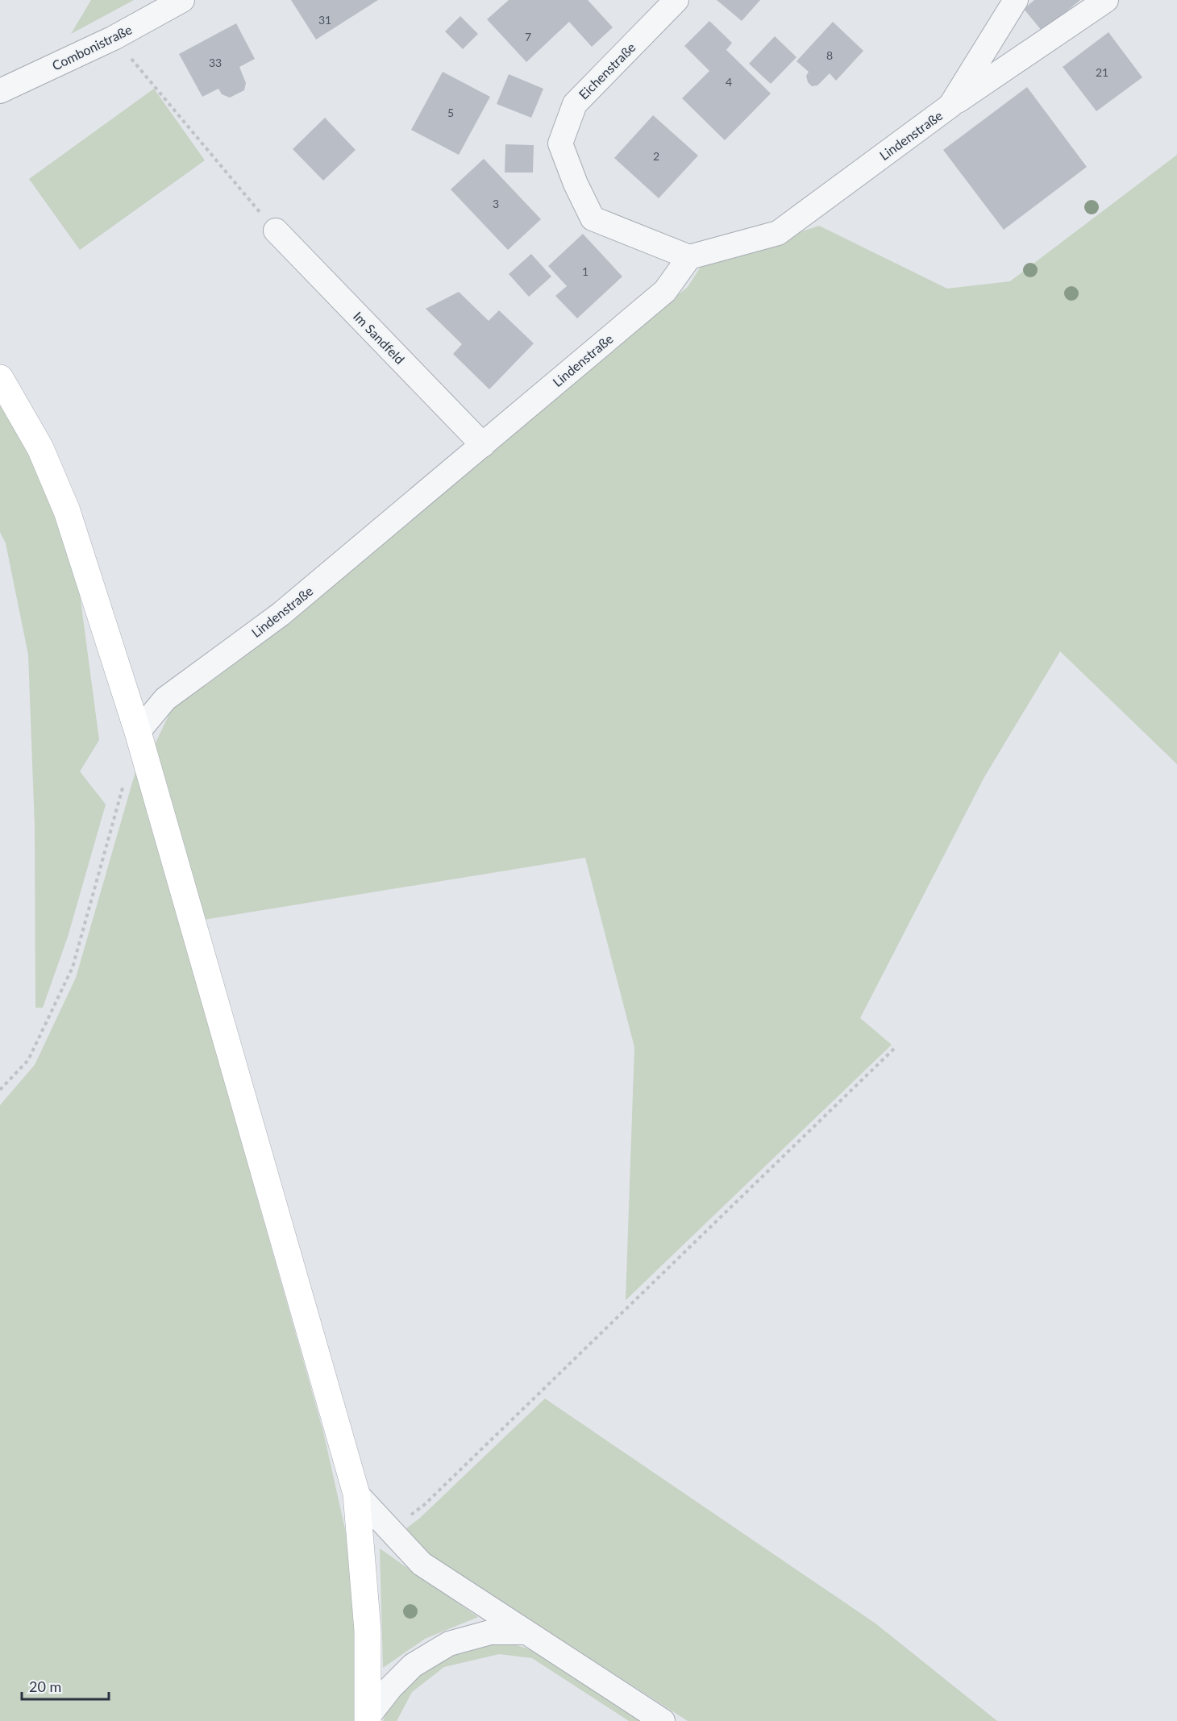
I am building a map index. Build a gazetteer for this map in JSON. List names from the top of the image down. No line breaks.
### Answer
{"streets":{"street":["Combonistraße","Eichenstraße","Lindenstraße","Im Sandfeld"]},"crossings":[["Eichenstraße","Lindenstraße"],["Lindenstraße","Im Sandfeld"]],"house_numbers":["31","7","8","33","21","4","5","2","3","1"],"scale_bar":"20 m"}
